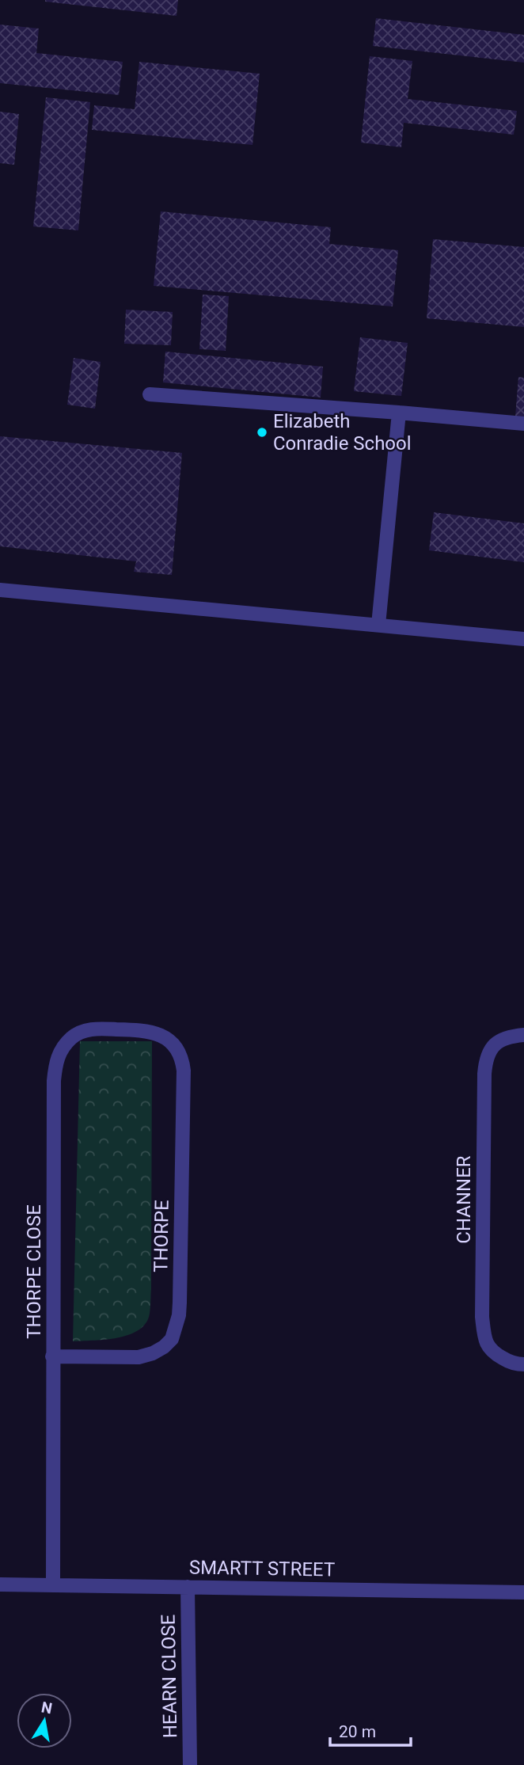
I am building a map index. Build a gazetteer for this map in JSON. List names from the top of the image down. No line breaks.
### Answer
{"streets":{"street":["CHANNER","THORPE","THORPE CLOSE","SMARTT STREET","HEARN CLOSE"]},"crossings":[["THORPE","THORPE CLOSE"],["THORPE CLOSE","SMARTT STREET"],["SMARTT STREET","HEARN CLOSE"]],"places":["Elizabeth Conradie School"],"scale_bar":"20 m","north":"top"}
